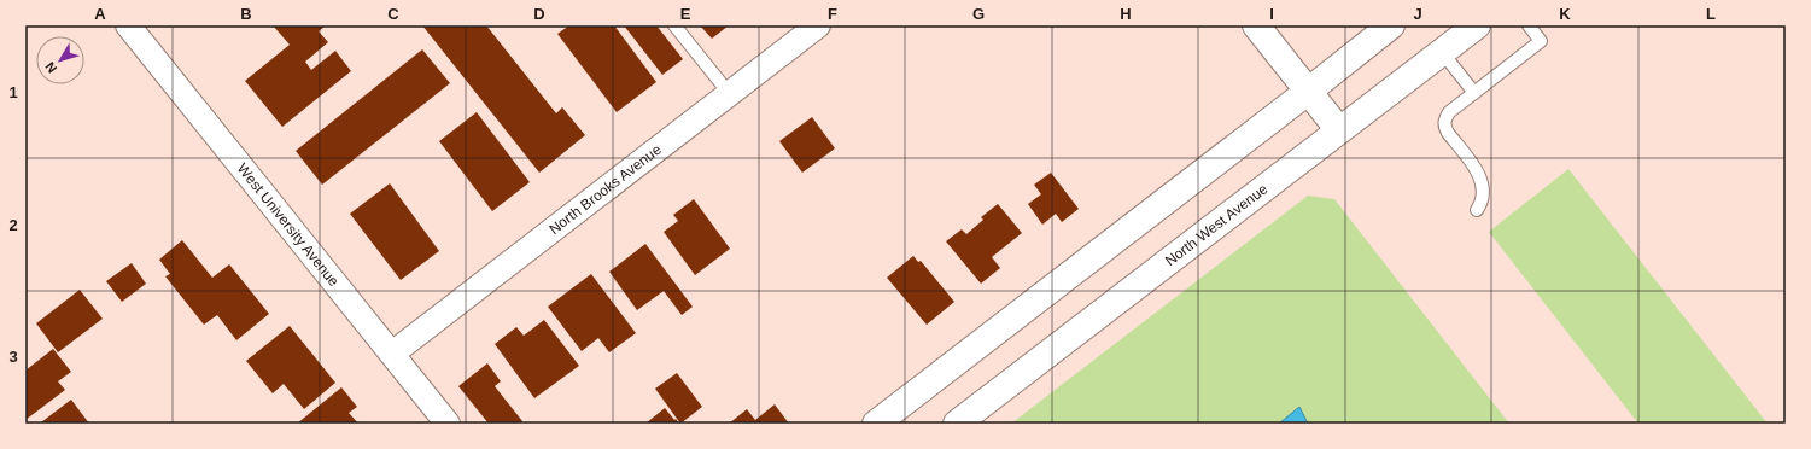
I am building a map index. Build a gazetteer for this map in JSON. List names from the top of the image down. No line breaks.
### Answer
{"streets":{"main road":["North West Avenue"],"street":["North Brooks Avenue","West University Avenue"]},"crossings":[["North Brooks Avenue","West University Avenue"]],"north":"bottom left","grid":{"columns":["A","B","C","D","E","F","G","H","I","J","K","L"],"rows":["1","2","3"]}}
